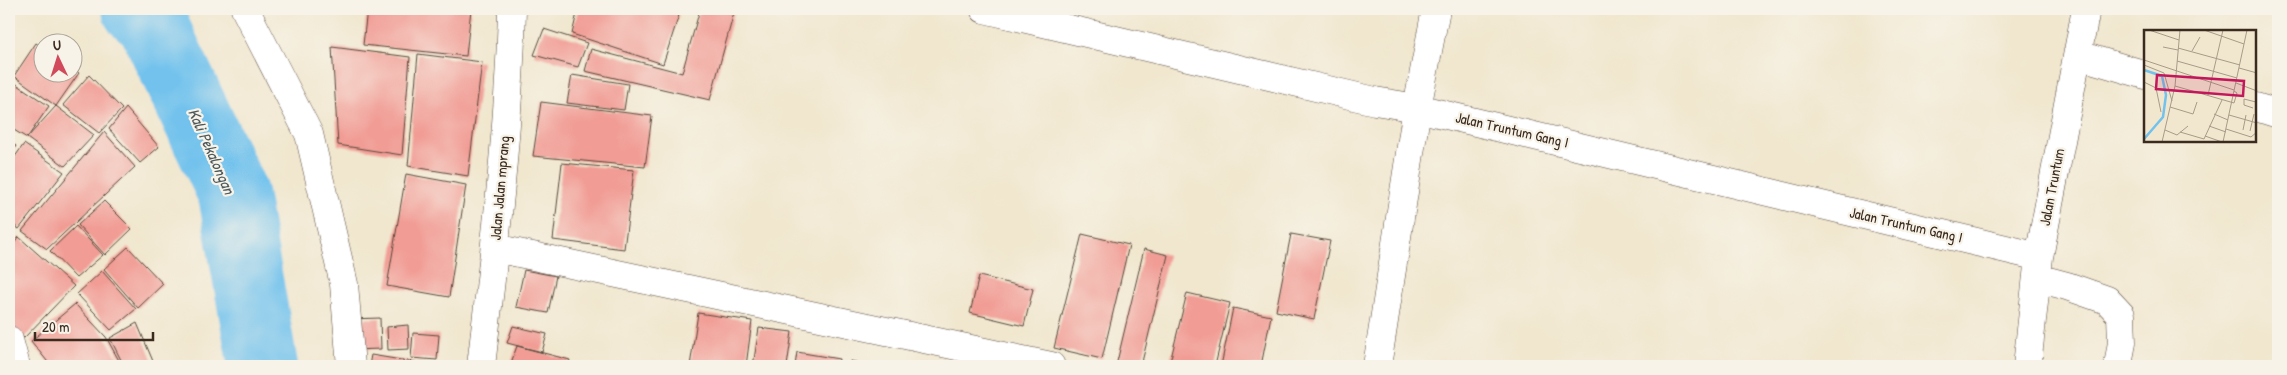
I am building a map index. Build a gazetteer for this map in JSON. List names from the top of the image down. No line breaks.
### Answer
{"streets":{"street":["Jalan Truntum Gang I","Jalan Truntum","Jalan Jalan mprang"]},"crossings":[["Jalan Truntum Gang I","Jalan Truntum"]],"water":["Kali Pekalongan"],"scale_bar":"20 m","north":"top"}
